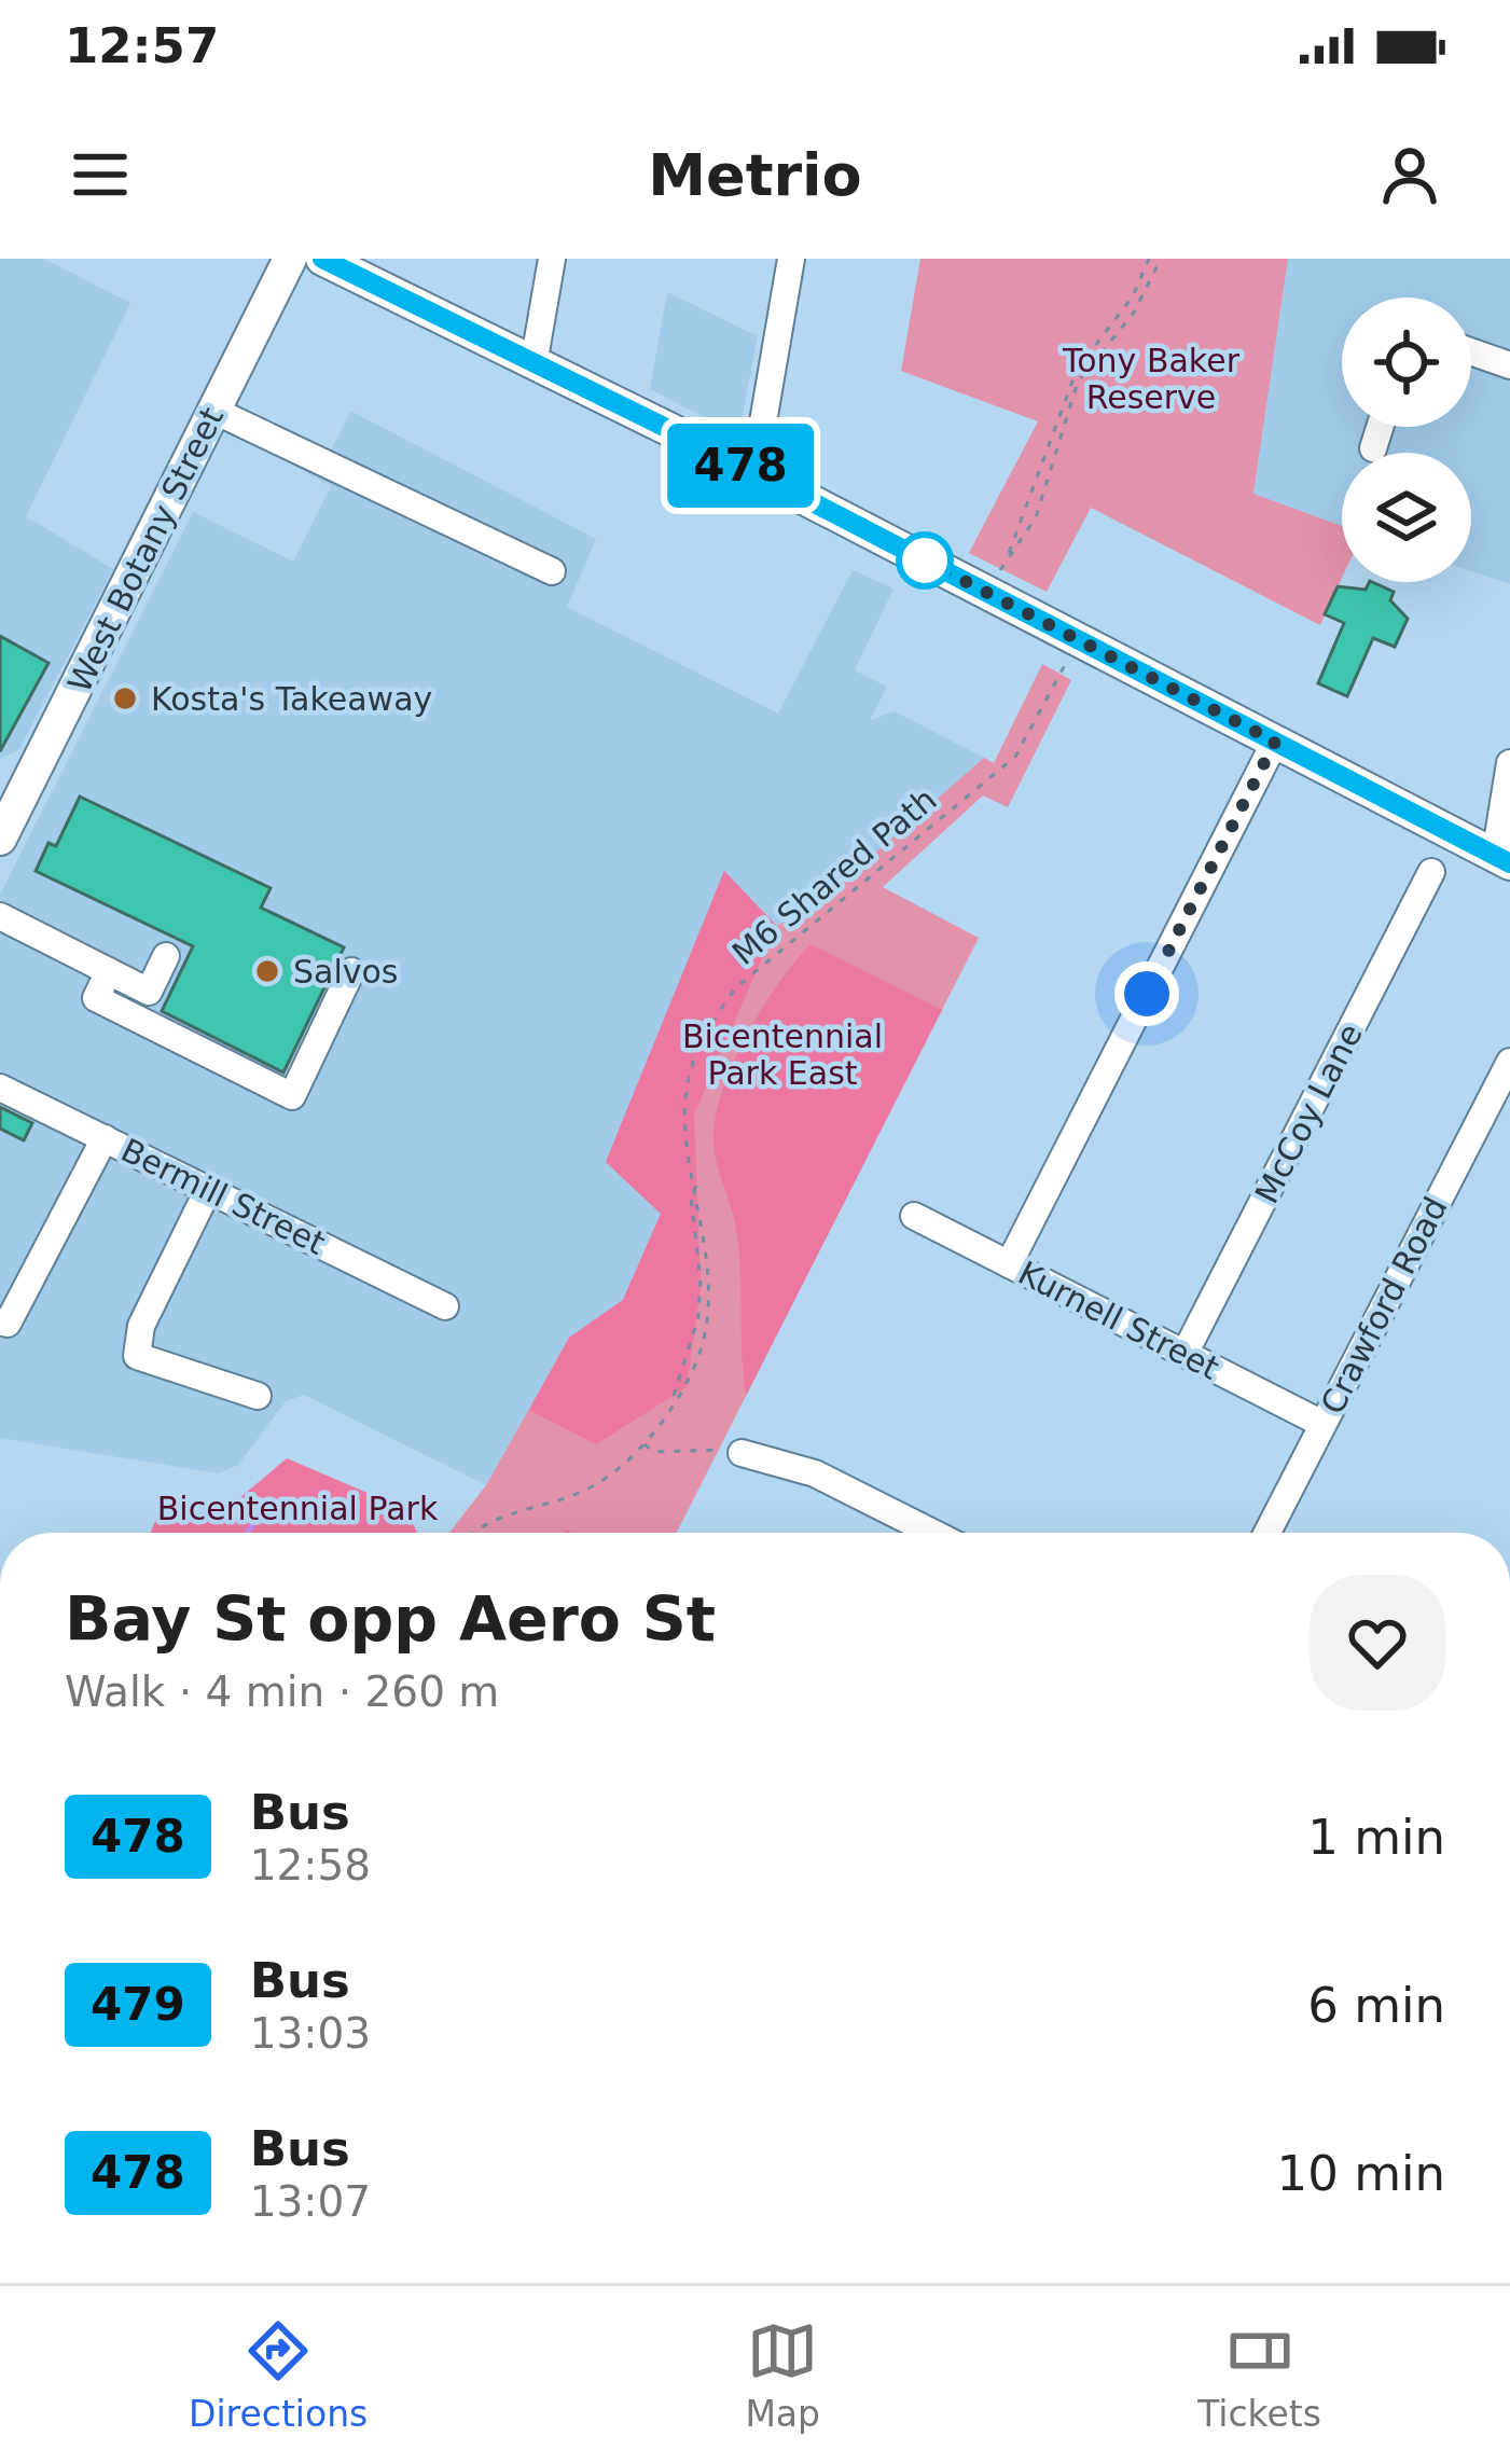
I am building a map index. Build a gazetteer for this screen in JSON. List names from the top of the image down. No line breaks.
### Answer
{"streets":{"main road":["West Botany Street"],"street":["McCoy Lane","Bermill Street","Crawford Road","Kurnell Street"],"path":["M6 Shared Path"]},"crossings":[["McCoy Lane","Kurnell Street"],["Crawford Road","Kurnell Street"]],"parks":["Tony Baker Reserve","Bicentennial Park East","Bicentennial Park"],"places":["Kosta's Takeaway","Salvos"],"lines":["bus line 478"],"page":{"status":"12:57","header":"Metrio","on_map":"478","heading":["Bay St opp Aero St","Walk · 4 min · 260 m"],"list":[{"mark":"478","name":"Bus","note":"12:58","value":"1 min"},{"mark":"479","name":"Bus","note":"13:03","value":"6 min"},{"mark":"478","name":"Bus","note":"13:07","value":"10 min"}],"tabs":["Directions","Map","Tickets"]}}
